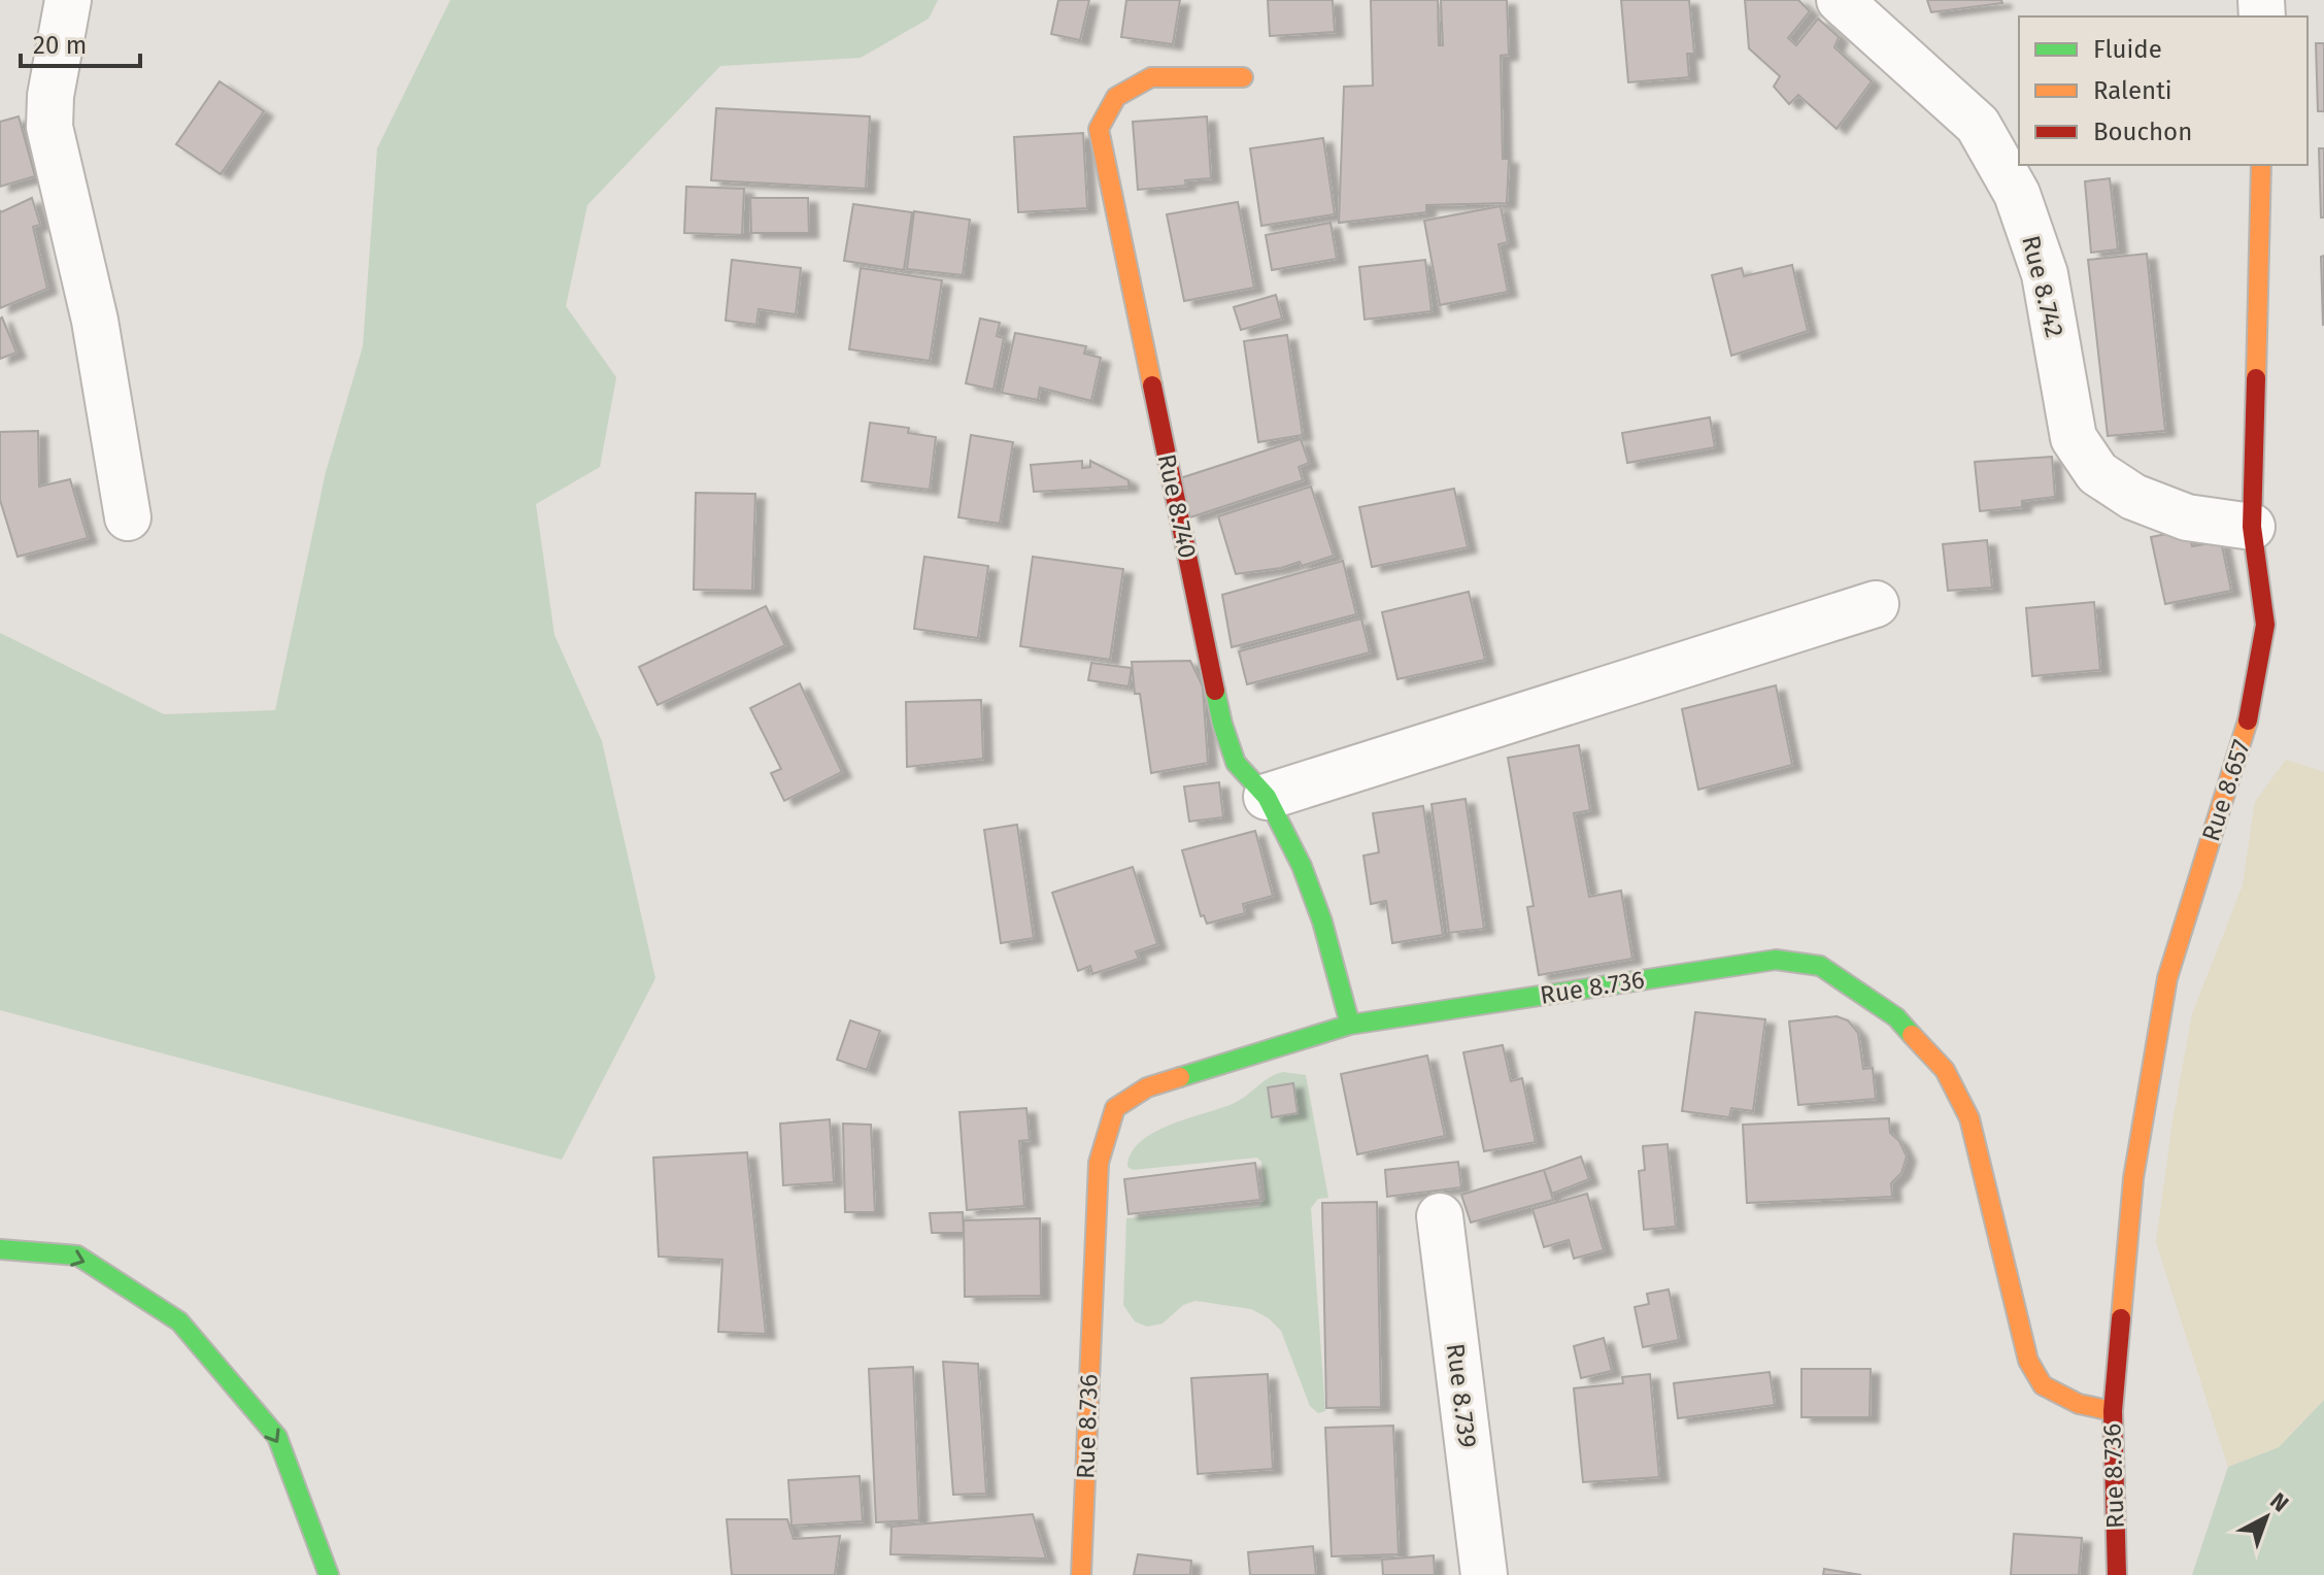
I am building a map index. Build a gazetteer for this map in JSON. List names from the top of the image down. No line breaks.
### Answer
{"streets":{"main road":["Rue 8.740","Rue 8.657","Rue 8.736"],"street":["Rue 8.742","Rue 8.739"]},"crossings":[["Rue 8.742","Rue 8.657"],["Rue 8.740","Rue 8.736"],["Rue 8.657","Rue 8.736"]],"legend":["Fluide","Ralenti","Bouchon"],"scale_bar":"20 m","north":"top right"}
